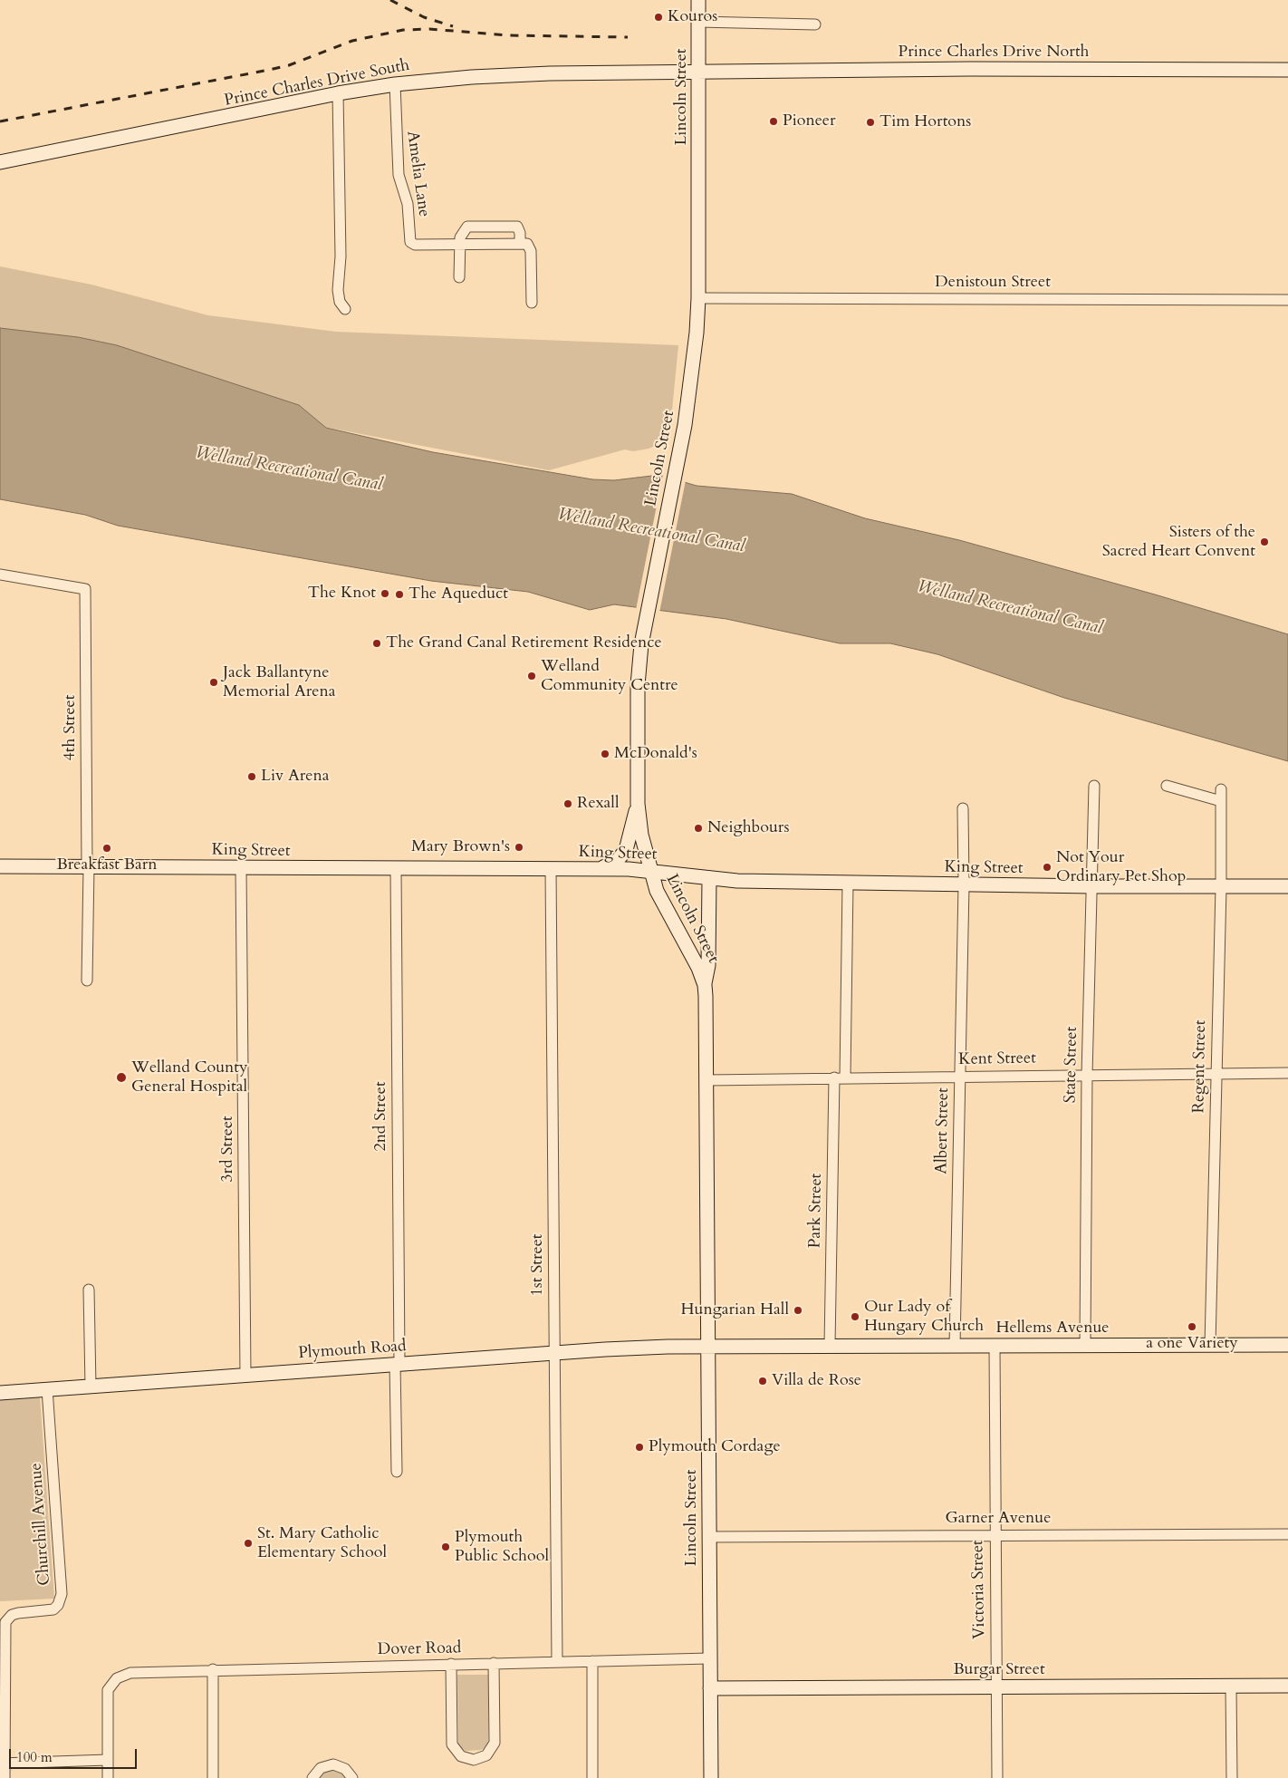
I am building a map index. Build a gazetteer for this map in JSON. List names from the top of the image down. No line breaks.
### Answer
{"streets":{"main road":["Prince Charles Drive North","Prince Charles Drive South","Lincoln Street","King Street","Hellems Avenue","Plymouth Road","Burgar Street"],"street":["Amelia Lane","Denistoun Street","4th Street","Kent Street","State Street","Regent Street","2nd Street","Albert Street","3rd Street","Park Street","1st Street","Garner Avenue","Churchill Avenue","Victoria Street","Dover Road"]},"crossings":[["Prince Charles Drive North","Prince Charles Drive South"],["Prince Charles Drive North","Lincoln Street"],["Prince Charles Drive South","Lincoln Street"],["Prince Charles Drive South","Amelia Lane"],["Lincoln Street","Denistoun Street"],["Lincoln Street","King Street"],["Lincoln Street","Kent Street"],["Lincoln Street","Hellems Avenue"],["Lincoln Street","Plymouth Road"],["Lincoln Street","Garner Avenue"],["Lincoln Street","Dover Road"],["Lincoln Street","Burgar Street"],["4th Street","King Street"],["King Street","State Street"],["King Street","Regent Street"],["King Street","2nd Street"],["King Street","Albert Street"],["King Street","3rd Street"],["King Street","1st Street"],["Kent Street","State Street"],["Kent Street","Regent Street"],["Kent Street","Albert Street"],["Kent Street","Park Street"],["State Street","Hellems Avenue"],["Regent Street","Hellems Avenue"],["2nd Street","Plymouth Road"],["Albert Street","Hellems Avenue"],["3rd Street","Plymouth Road"],["Park Street","Hellems Avenue"],["1st Street","Plymouth Road"],["1st Street","Dover Road"],["Hellems Avenue","Plymouth Road"],["Hellems Avenue","Victoria Street"],["Plymouth Road","Churchill Avenue"],["Garner Avenue","Victoria Street"],["Victoria Street","Burgar Street"]],"water":["Welland Recreational Canal"],"places":["Kouros","Pioneer","Tim Hortons","Sisters of the Sacred Heart Convent","The Knot","The Aqueduct","The Grand Canal Retirement Residence","Welland Community Centre","Jack Ballantyne Memorial Arena","McDonald's","Liv Arena","Rexall","Neighbours","Mary Brown's","Breakfast Barn","Not Your Ordinary Pet Shop","Welland County General Hospital","Hungarian Hall","Our Lady of Hungary Church","a one Variety","Villa de Rose","Plymouth Cordage","St. Mary Catholic Elementary School","Plymouth Public School"],"scale_bar":"100 m"}
